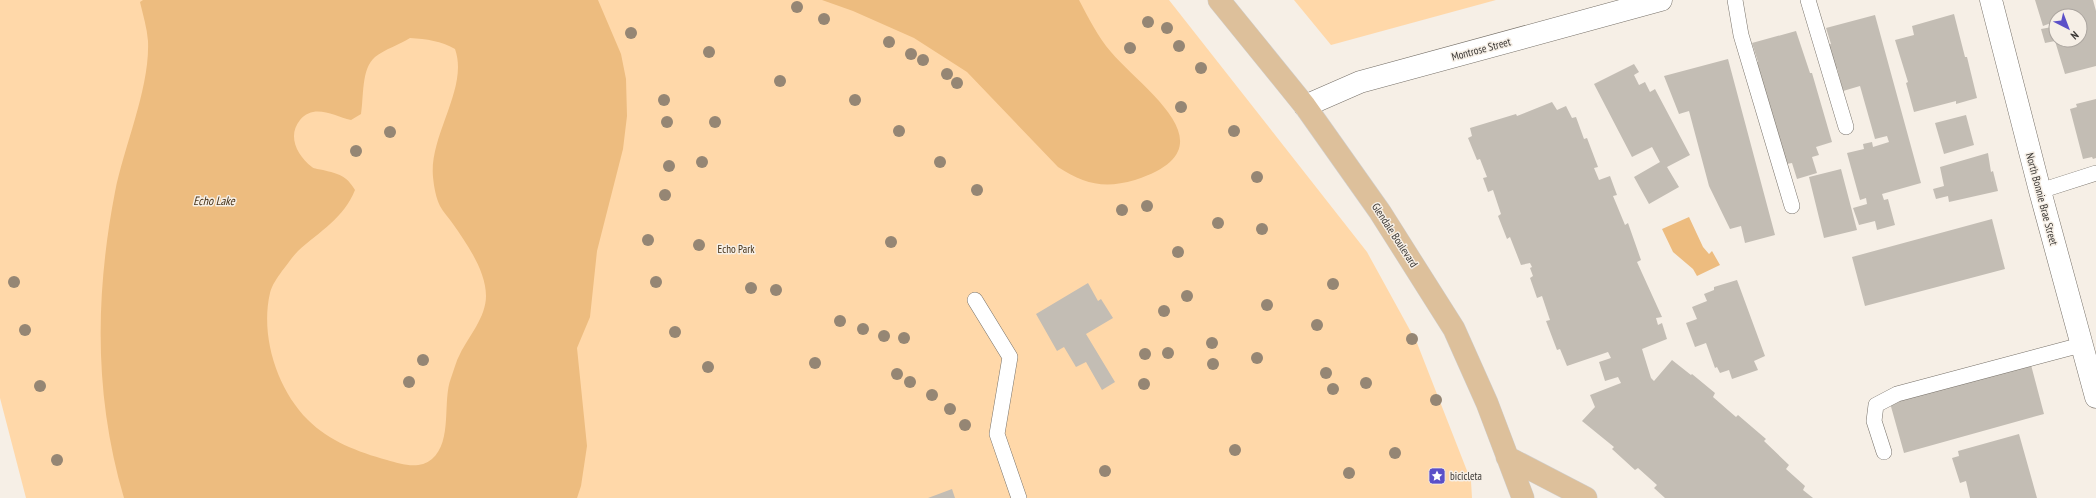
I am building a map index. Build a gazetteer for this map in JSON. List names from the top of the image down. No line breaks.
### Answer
{"streets":{"main road":["Glendale Boulevard"],"street":["Montrose Street","North Bonnie Brae Street"]},"crossings":[["Montrose Street","Glendale Boulevard"]],"water":["Echo Lake"],"parks":["Echo Park"],"places":{"place":["bicicleta"]},"north":"bottom right"}
